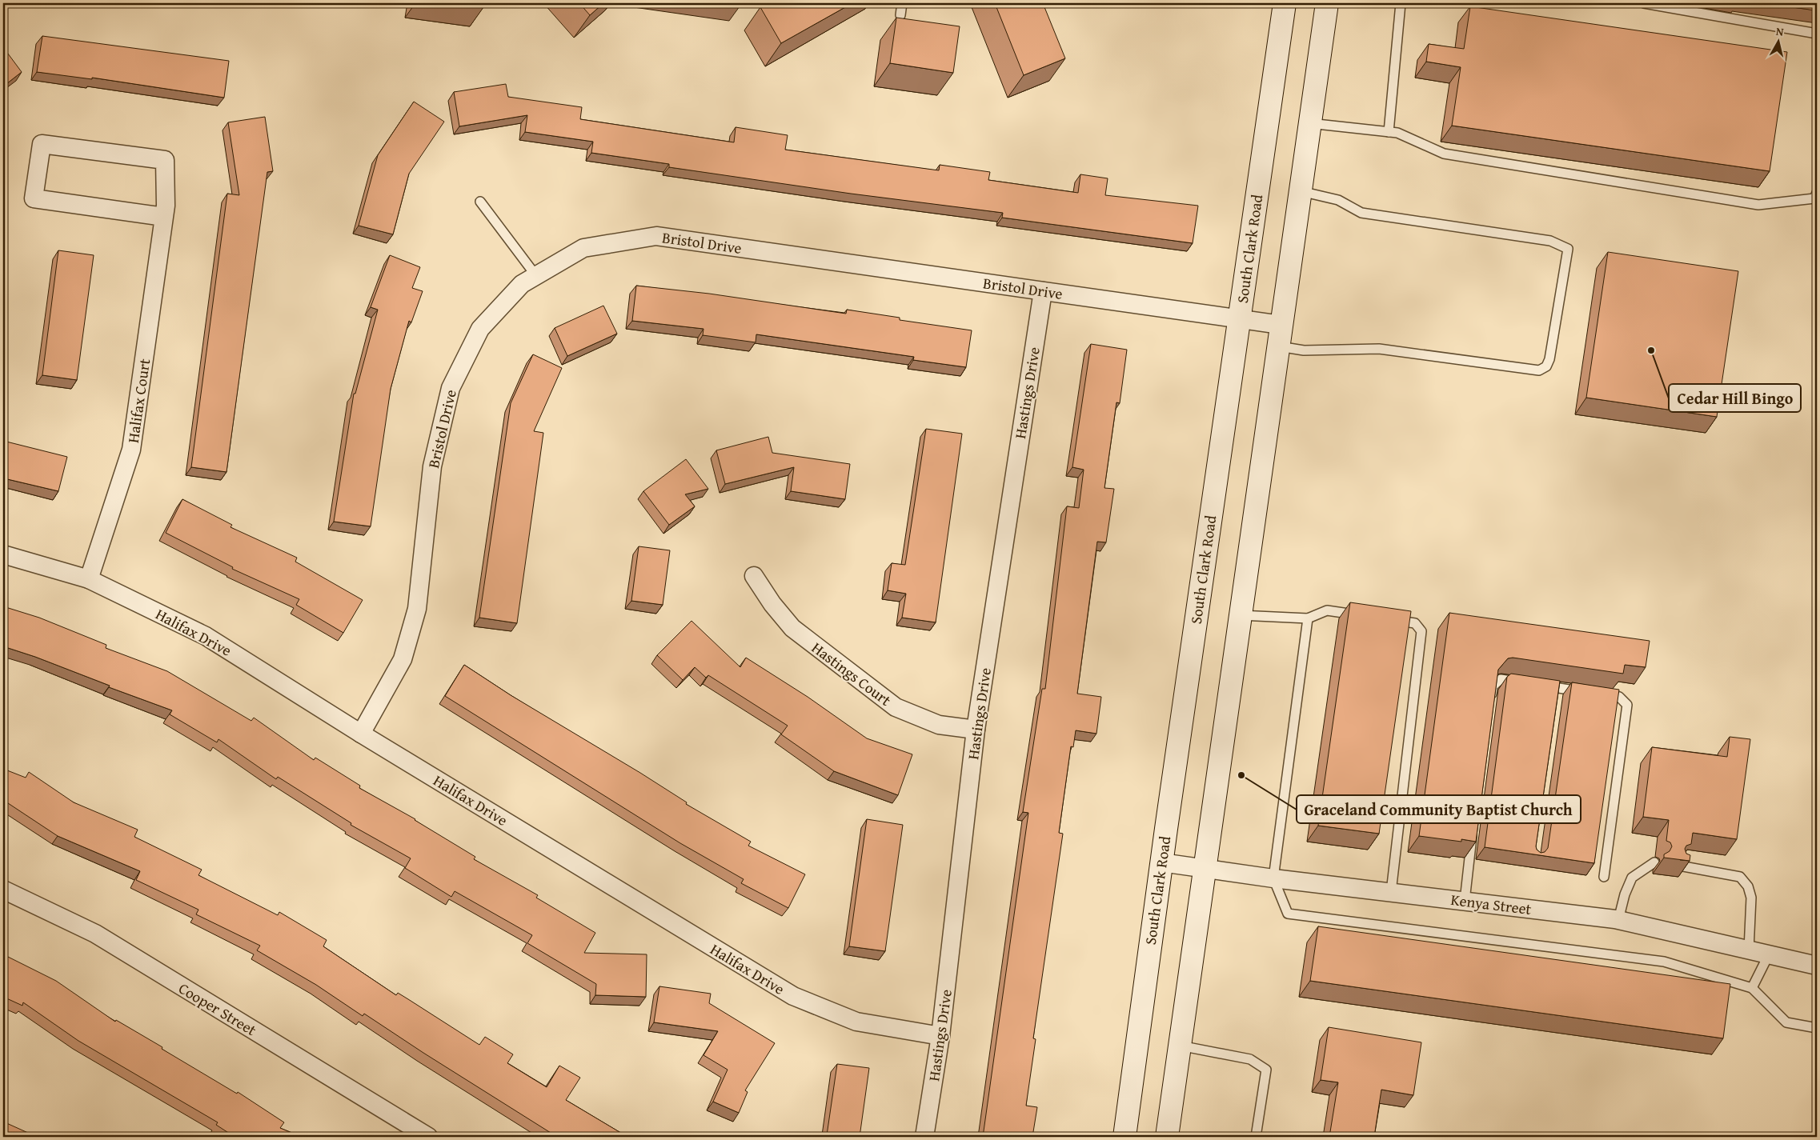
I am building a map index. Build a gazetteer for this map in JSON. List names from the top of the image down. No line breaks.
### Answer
{"streets":{"main road":["South Clark Road"],"street":["Bristol Drive","Hastings Drive","Halifax Court","Halifax Drive","Hastings Court","Kenya Street","Cooper Street"]},"crossings":[["Bristol Drive","South Clark Road"],["Bristol Drive","Hastings Drive"],["Bristol Drive","Halifax Drive"],["South Clark Road","Kenya Street"],["Hastings Drive","Halifax Drive"],["Hastings Drive","Hastings Court"],["Halifax Court","Halifax Drive"]],"places":["Cedar Hill Bingo","Graceland Community Baptist Church"],"north":"top"}
